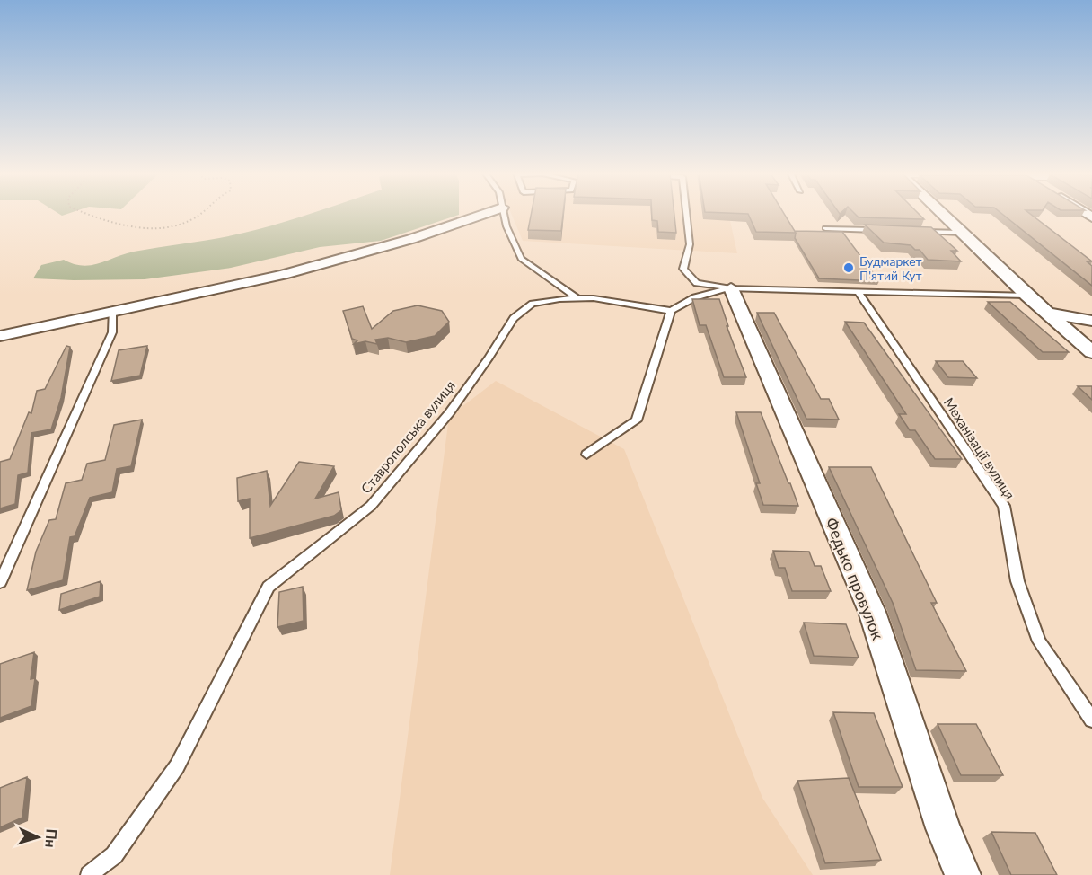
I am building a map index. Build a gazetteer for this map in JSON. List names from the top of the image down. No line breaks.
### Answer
{"streets":{"street":["Федько провулок"],"lane":["Ставрополська вулиця","Механізації вулиця"]},"places":["Будмаркет П'ятий Кут"],"north":"right"}
